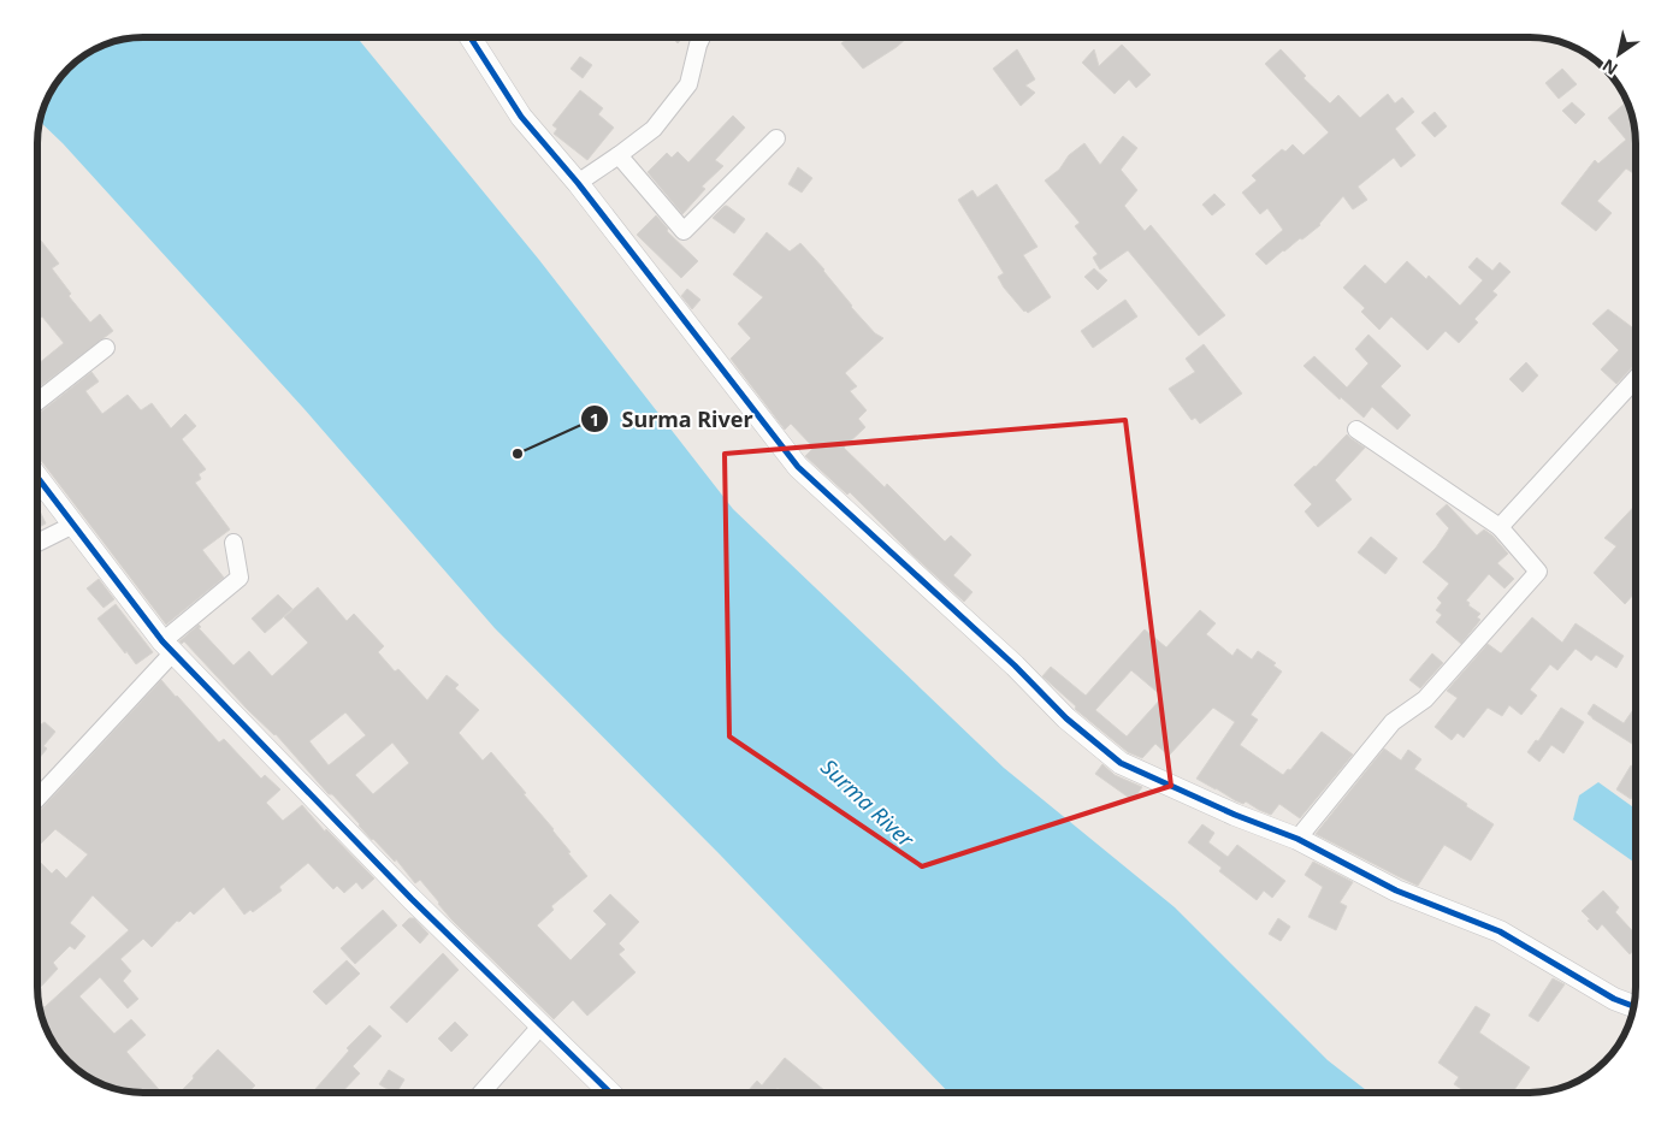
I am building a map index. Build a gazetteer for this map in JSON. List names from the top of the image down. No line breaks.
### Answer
{"water":["Surma River"],"places":["Surma River"],"north":"bottom left"}
